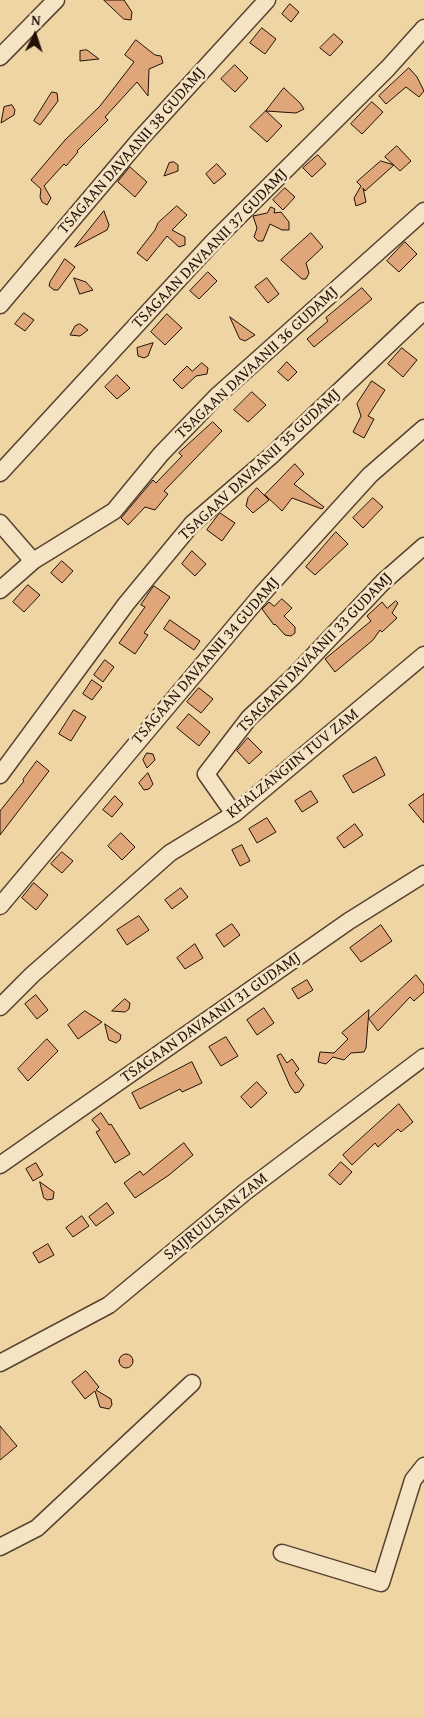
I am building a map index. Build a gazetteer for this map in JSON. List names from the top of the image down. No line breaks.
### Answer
{"streets":{"street":["TSAGAAN DAVAANII 38 GUDAMJ","TSAGAAN DAVAANII 37 GUDAMJ","TSAGAAN DAVAANII 36 GUDAMJ","TSAGAAV DAVAANII 35 GUDAMJ","TSAGAAN DAVAANII 33 GUDAMJ","TSAGAAN DAVAANII 34 GUDAMJ","KHALZANGIIN TUV ZAM","TSAGAAN DAVAANII 31 GUDAMJ","SAIJRUULSAN ZAM"]},"crossings":[["TSAGAAN DAVAANII 33 GUDAMJ","KHALZANGIIN TUV ZAM"]],"north":"top"}
